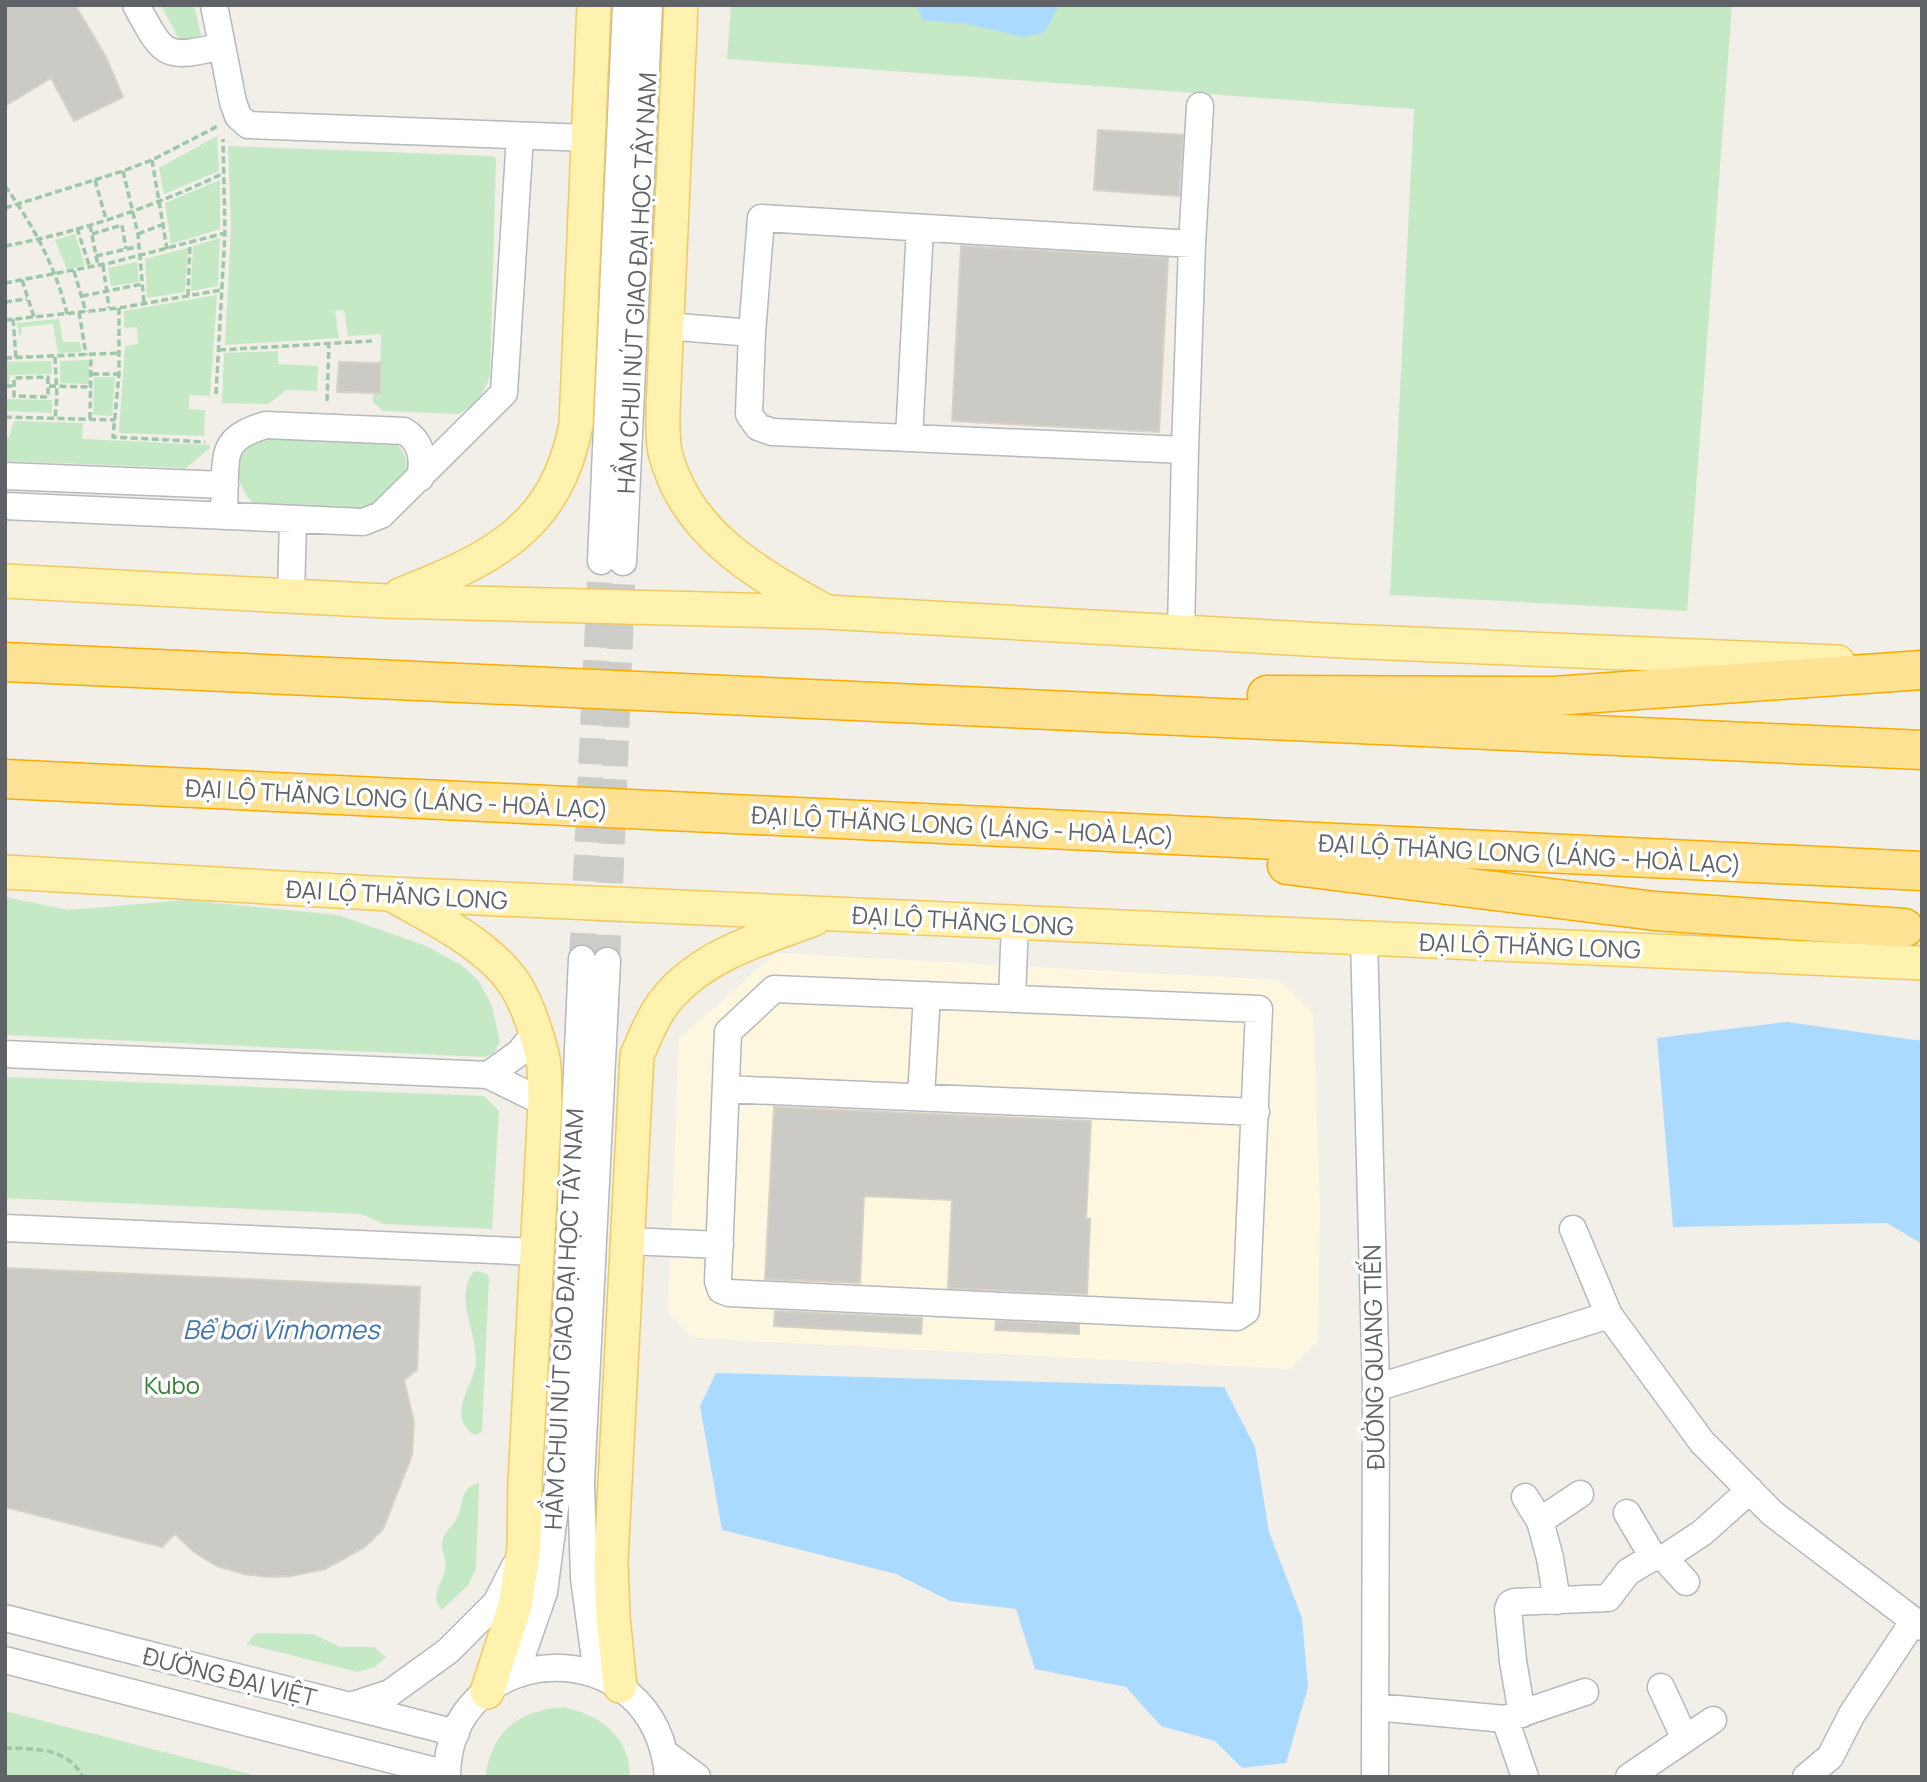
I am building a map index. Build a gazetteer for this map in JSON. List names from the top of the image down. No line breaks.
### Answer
{"streets":{"highway":["ĐẠI LỘ THĂNG LONG (LÁNG - HOÀ LẠC)"],"main road":["ĐẠI LỘ THĂNG LONG"],"street":["HẦM CHUI NÚT GIAO ĐẠI HỌC TÂY NAM","ĐƯỜNG QUANG TIẾN","ĐƯỜNG ĐẠI VIỆT"]},"crossings":[["ĐẠI LỘ THĂNG LONG","ĐƯỜNG QUANG TIẾN"]],"water":["Bể bơi Vinhomes"],"parks":["Kubo"]}
